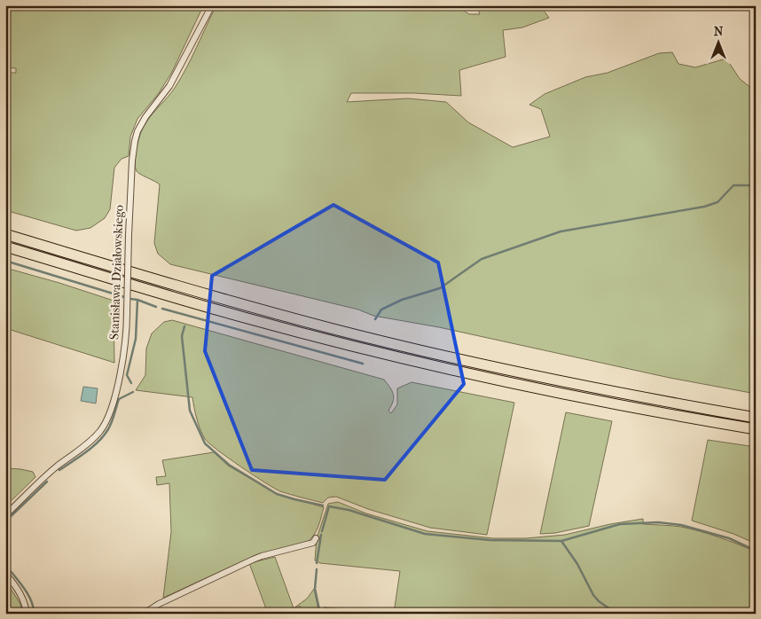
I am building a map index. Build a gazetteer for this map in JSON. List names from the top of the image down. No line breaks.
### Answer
{"streets":{"street":["Stanisława Działowskiego"]},"north":"top"}
